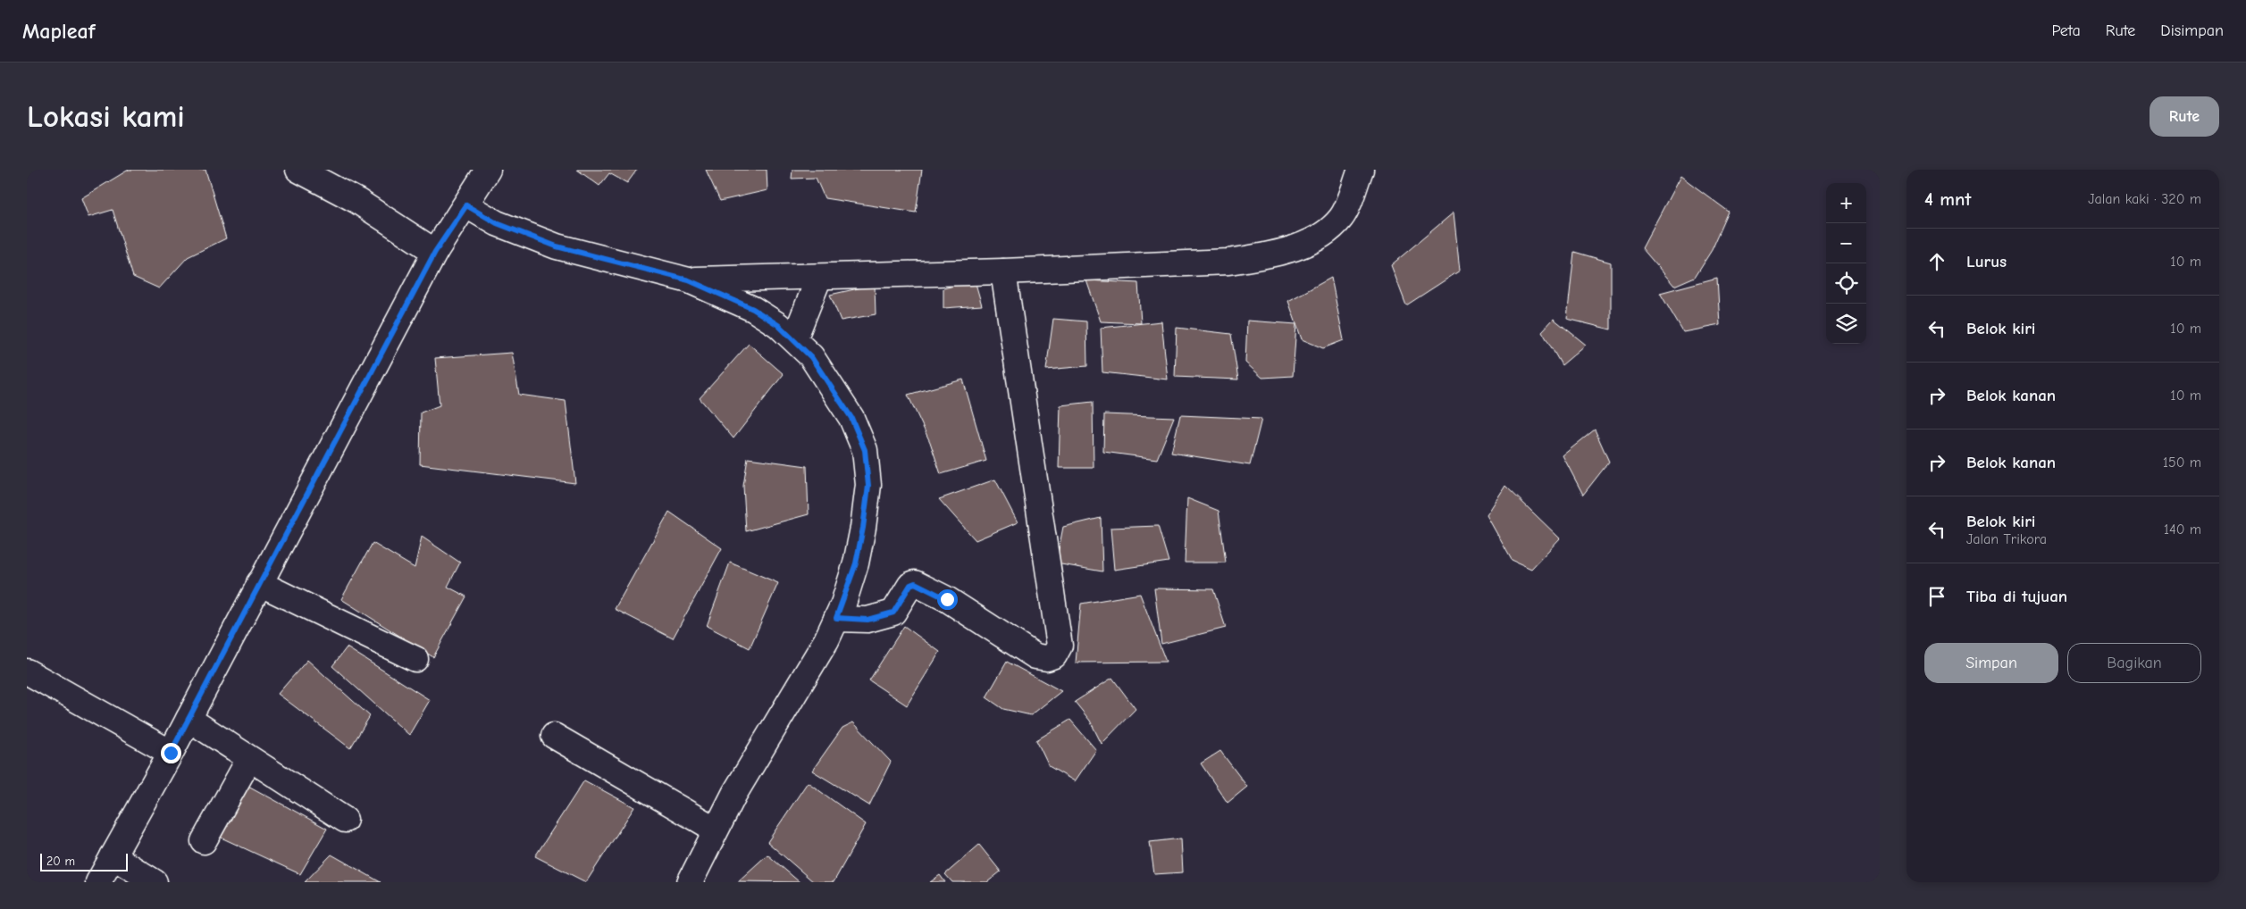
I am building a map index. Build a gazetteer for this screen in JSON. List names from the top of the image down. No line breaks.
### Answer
{"scale_bar":"20 m","page":{"header":"Mapleaf","nav":["Peta","Rute","Disimpan"],"buttons":["Rute",["Simpan","Bagikan"]],"title":"Lokasi kami","heading":["4 mnt","Jalan kaki · 320 m"],"map_buttons":["+","−"],"list":[["Lurus","10 m"],["Belok kiri","10 m"],["Belok kanan","10 m"],["Belok kanan","150 m"],["Belok kiri","Jalan Trikora","140 m"],"Tiba di tujuan"],"scale":"20 m"}}
